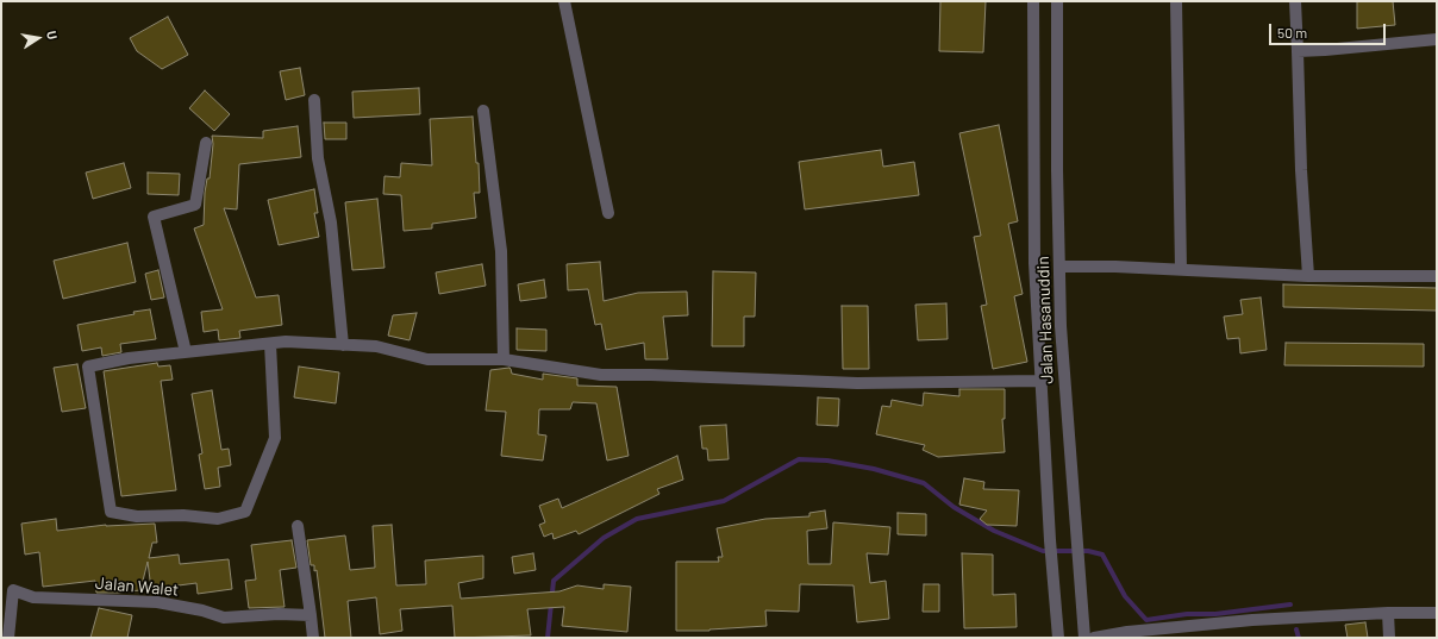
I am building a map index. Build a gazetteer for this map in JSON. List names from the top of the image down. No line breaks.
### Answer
{"streets":{"street":["Jalan Hasanuddin","Jalan Walet"]},"scale_bar":"50 m","north":"right"}
